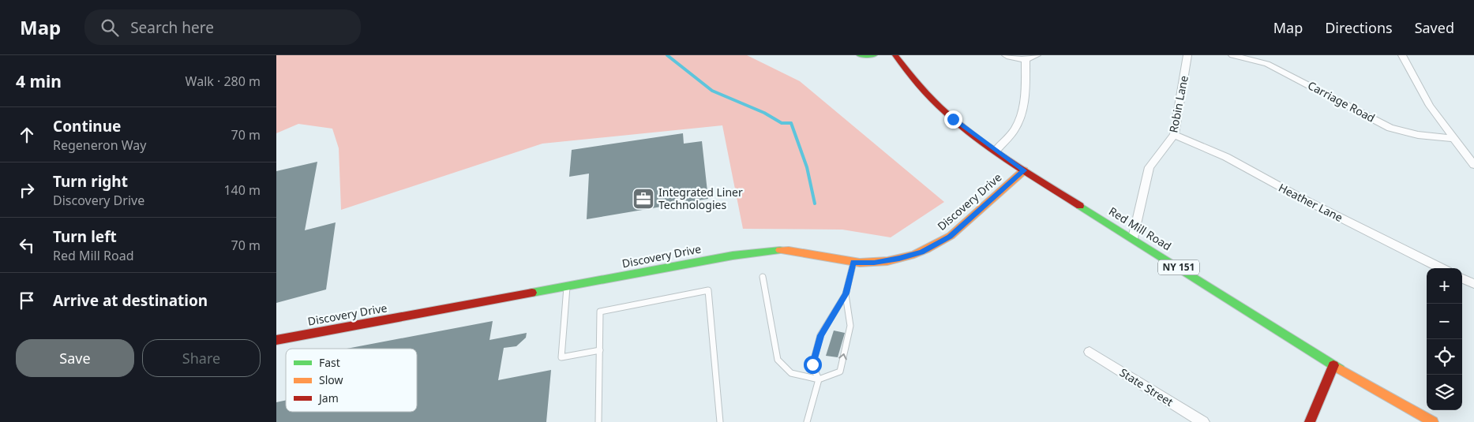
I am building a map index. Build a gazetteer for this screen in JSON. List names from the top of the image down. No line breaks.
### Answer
{"streets":{"street":["Carriage Road","Robin Lane","Discovery Drive","Heather Lane","Red Mill Road","NY 151","State Street"]},"crossings":[["Robin Lane","Heather Lane"],["Robin Lane","Red Mill Road"],["Discovery Drive","Red Mill Road"]],"places":{"office":["Integrated Liner Technologies"]},"legend":["Fast","Slow","Jam"],"page":{"header":"Map","search":"Search here","nav":["Map","Directions","Saved"],"heading":["4 min","Walk · 280 m"],"list":[["Continue","Regeneron Way","70 m"],["Turn right","Discovery Drive","140 m"],["Turn left","Red Mill Road","70 m"],"Arrive at destination"],"map_buttons":["+","−"],"buttons":["Save","Share"]}}
